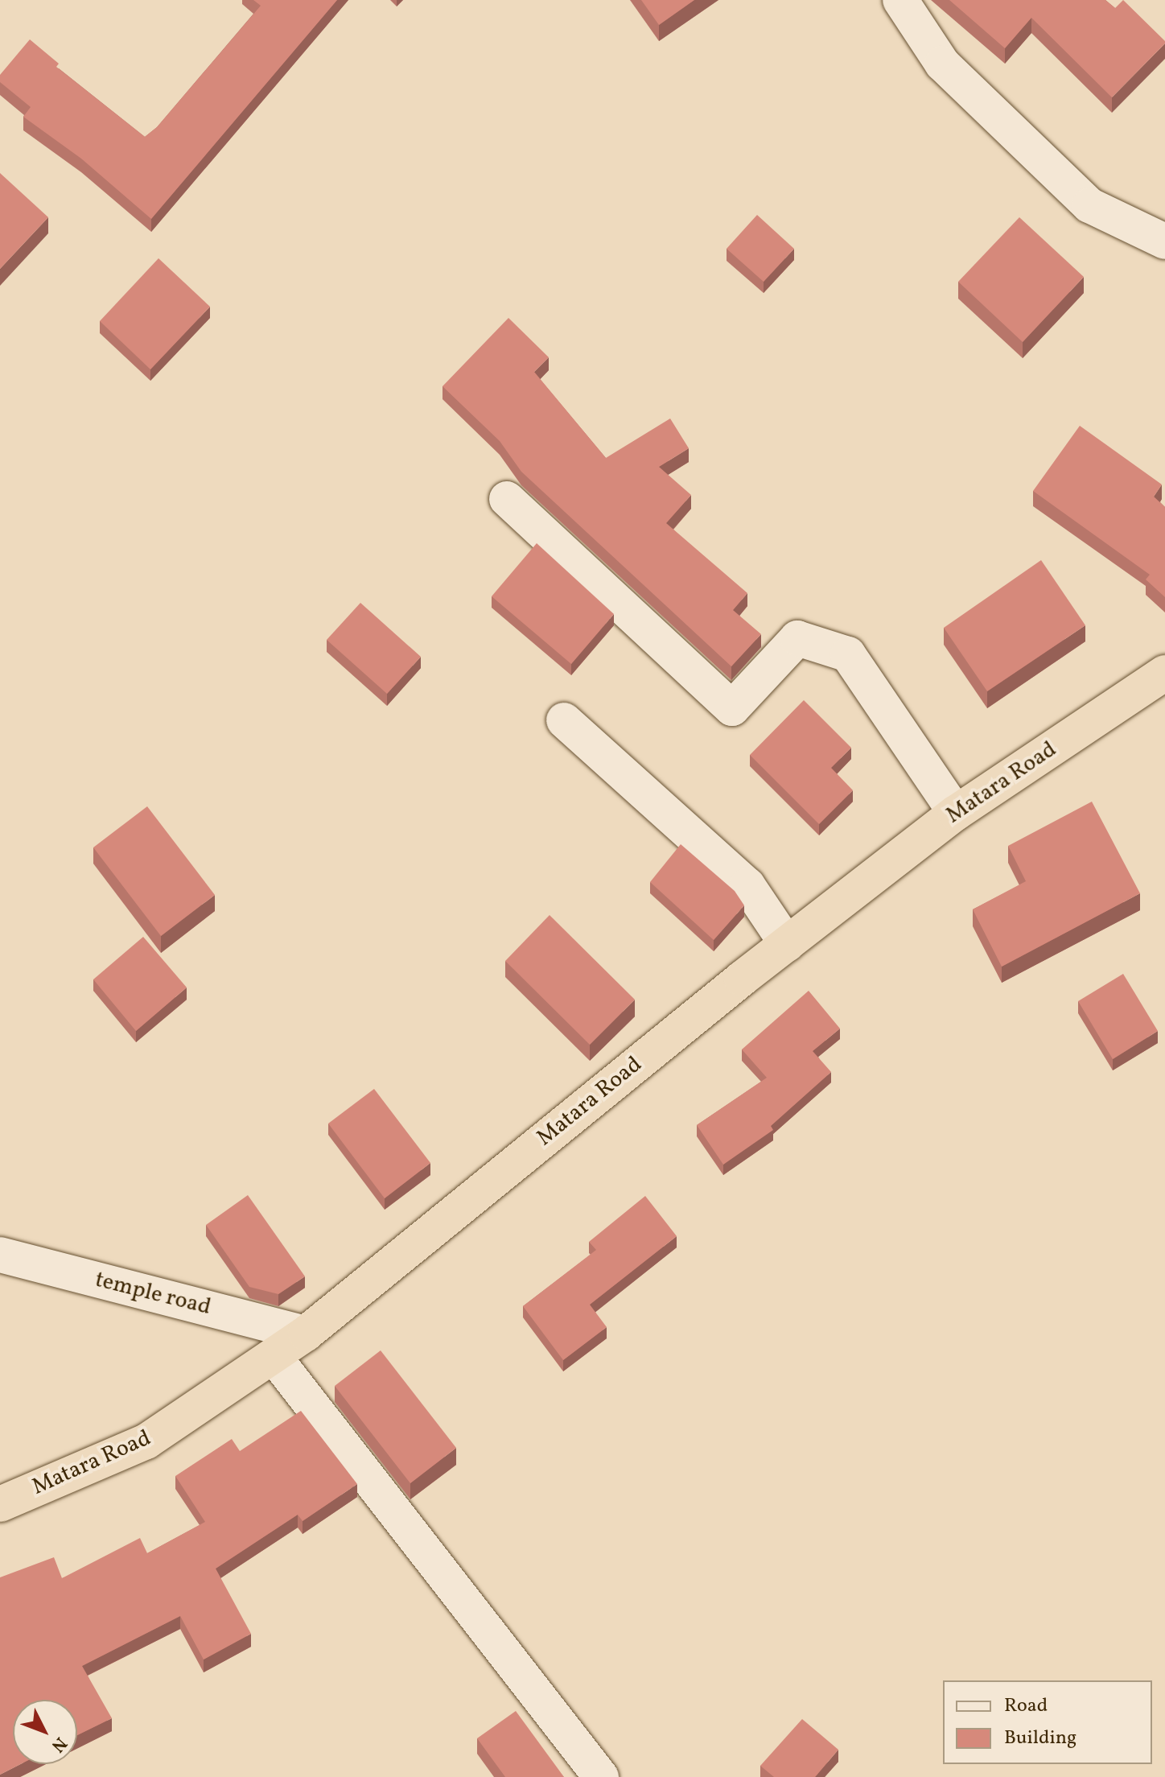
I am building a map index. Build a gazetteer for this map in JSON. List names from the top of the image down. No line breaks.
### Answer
{"streets":{"highway":["Matara Road"],"street":["temple road"]},"crossings":[["Matara Road","temple road"]],"legend":["Road","Building"],"north":"bottom right"}
